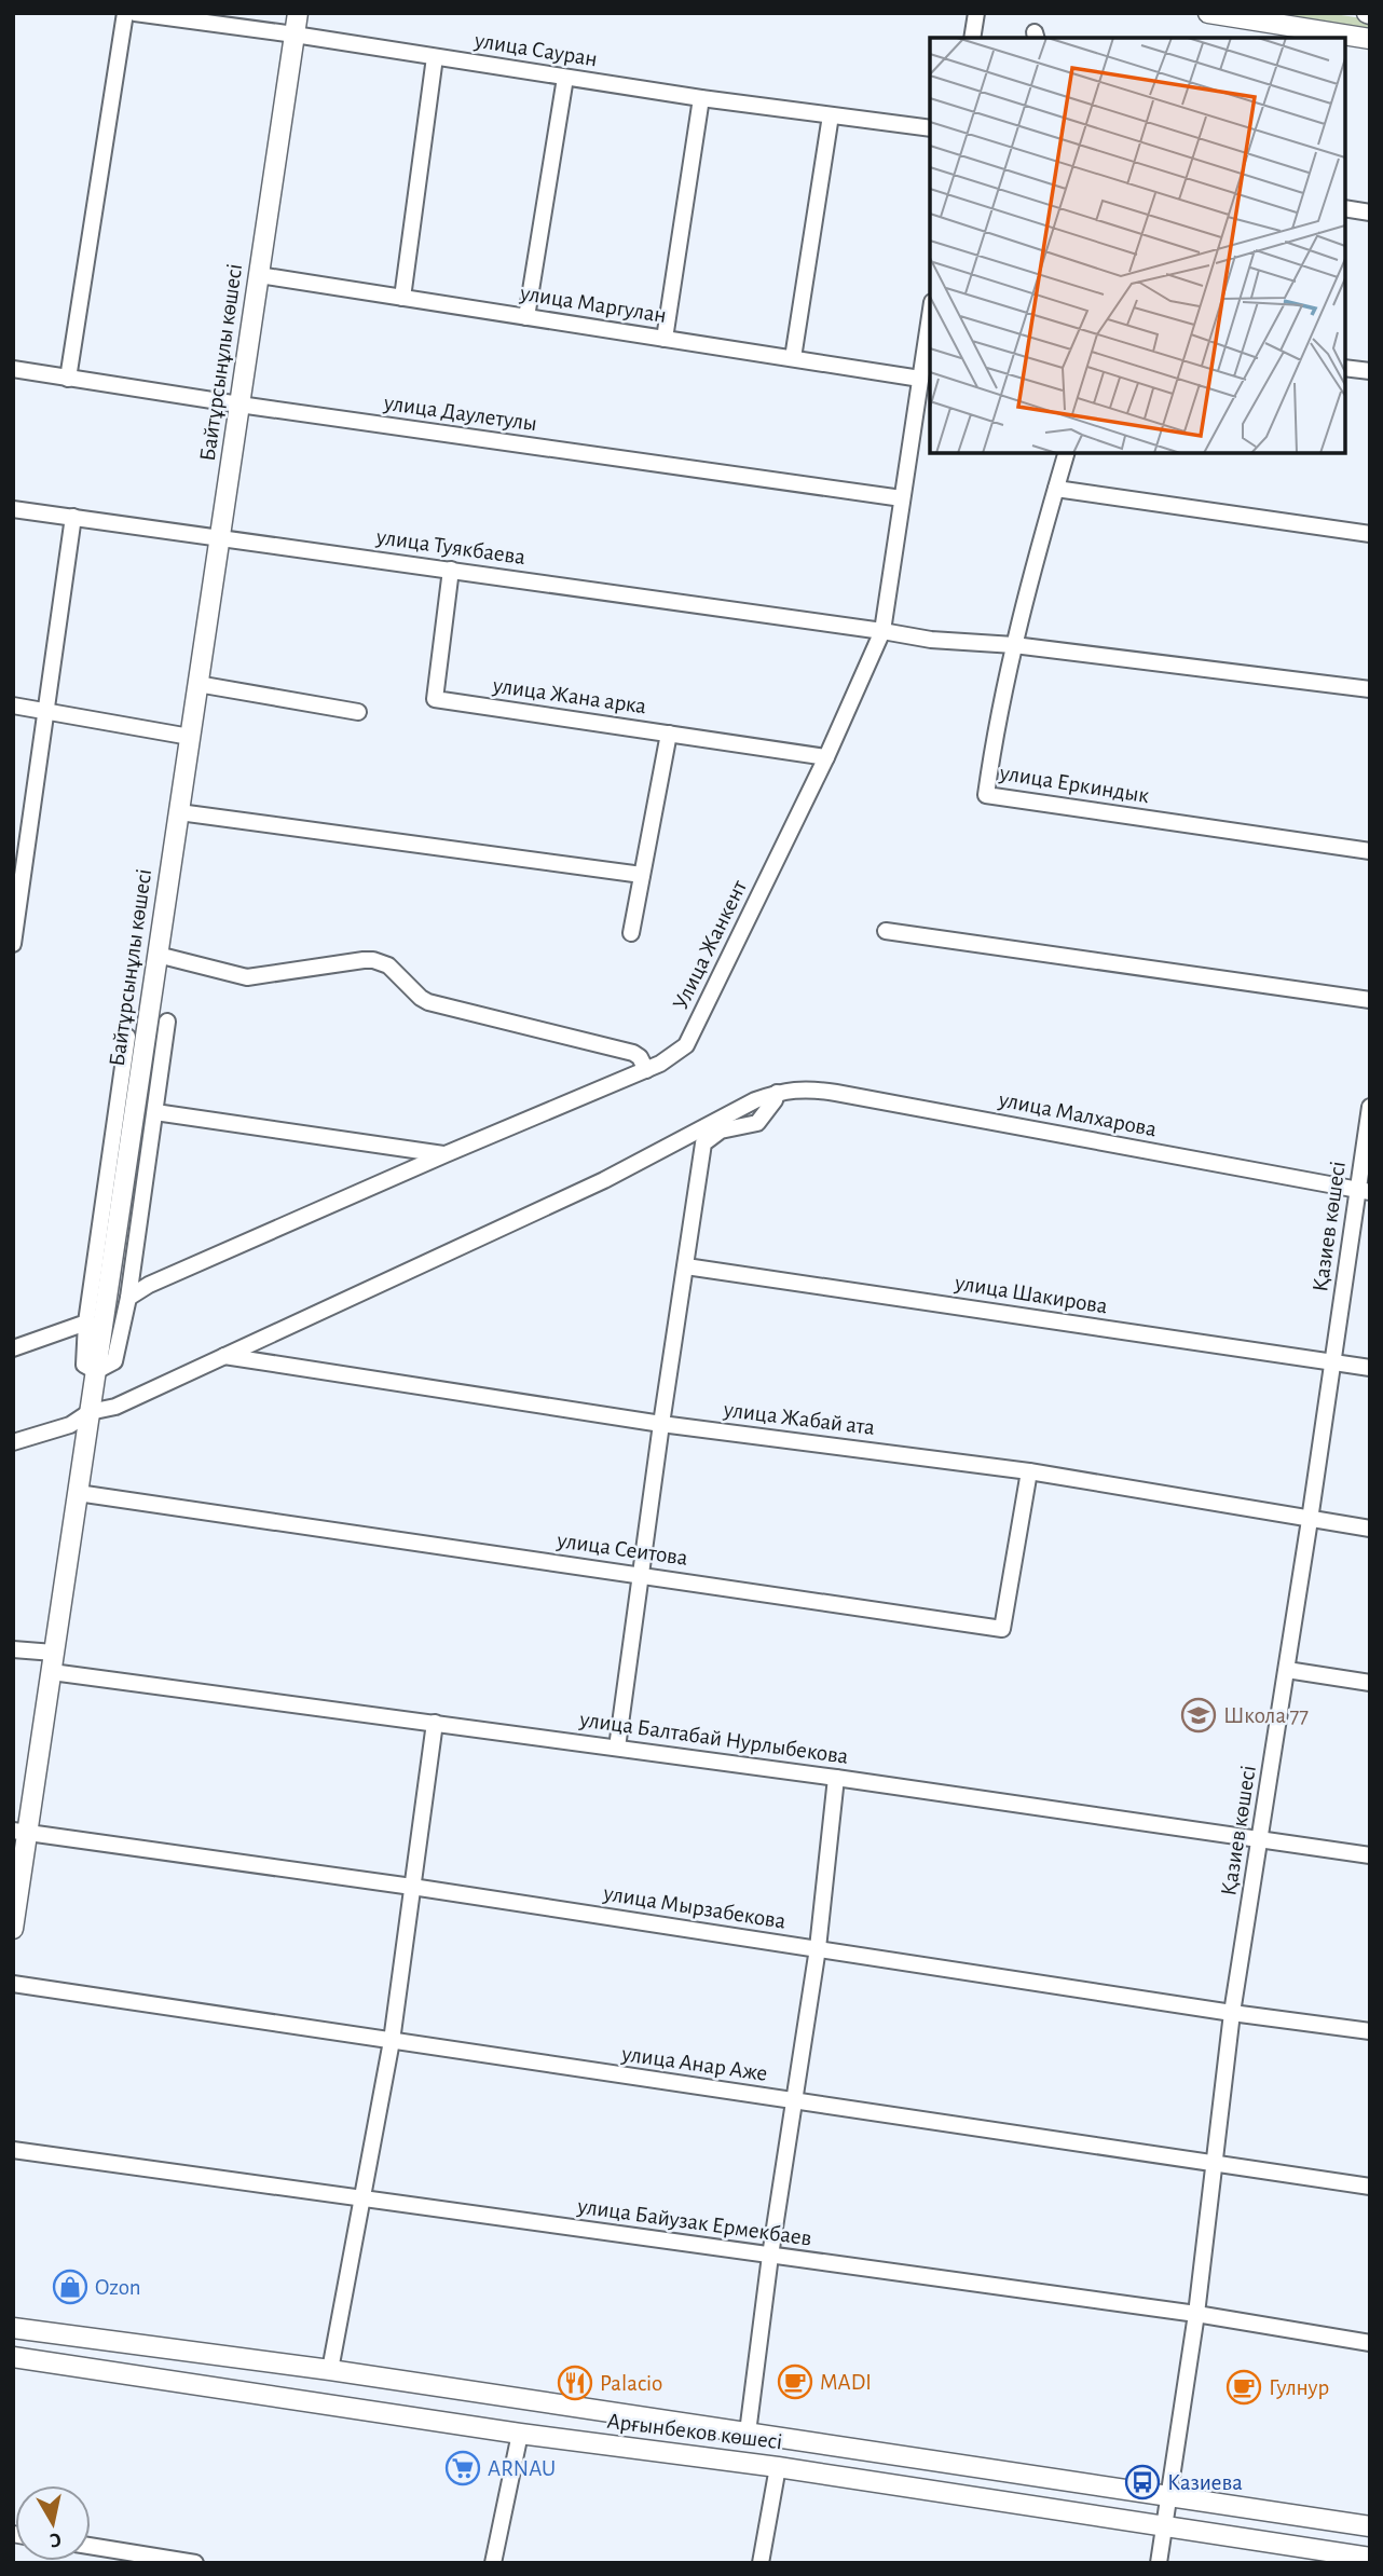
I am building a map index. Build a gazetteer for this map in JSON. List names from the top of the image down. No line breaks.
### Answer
{"streets":{"main road":["Байтұрсынұлы көшесі","Арғынбеков көшесі"],"street":["улица Сауран","улица Маргулан","улица Даулетулы","улица Туякбаева","улица Жана арка","улица Еркиндык","Улица Жанкент","улица Малхарова","Қазиев көшесі","улица Шакирова","улица Жабай ата","улица Сеитова","улица Балтабай Нурлыбекова","улица Мырзабекова","улица Анар Аже","улица Байузак Ермекбаев"]},"crossings":[["улица Сауран","Байтұрсынұлы көшесі"],["улица Маргулан","Байтұрсынұлы көшесі"],["улица Маргулан","Улица Жанкент"],["Байтұрсынұлы көшесі","улица Даулетулы"],["Байтұрсынұлы көшесі","улица Туякбаева"],["Байтұрсынұлы көшесі","улица Малхарова"],["Байтұрсынұлы көшесі","улица Сеитова"],["Байтұрсынұлы көшесі","улица Балтабай Нурлыбекова"],["Байтұрсынұлы көшесі","улица Мырзабекова"],["улица Даулетулы","Улица Жанкент"],["улица Туякбаева","улица Жана арка"],["улица Туякбаева","улица Еркиндык"],["улица Туякбаева","Улица Жанкент"],["улица Жана арка","Улица Жанкент"],["улица Малхарова","Қазиев көшесі"],["улица Малхарова","улица Жабай ата"],["Қазиев көшесі","улица Шакирова"],["Қазиев көшесі","улица Жабай ата"],["Қазиев көшесі","улица Балтабай Нурлыбекова"],["Қазиев көшесі","улица Мырзабекова"],["Қазиев көшесі","улица Анар Аже"],["Қазиев көшесі","улица Байузак Ермекбаев"],["Қазиев көшесі","Арғынбеков көшесі"],["улица Жабай ата","улица Сеитова"]],"places":{"school or university":["Школа 77"],"shop":["Ozon"],"cafe":["MADI","Гулнур"],"restaurant":["Palacio"],"supermarket":["ARNAU"],"bus stop":["Казиева"]},"north":"bottom"}
